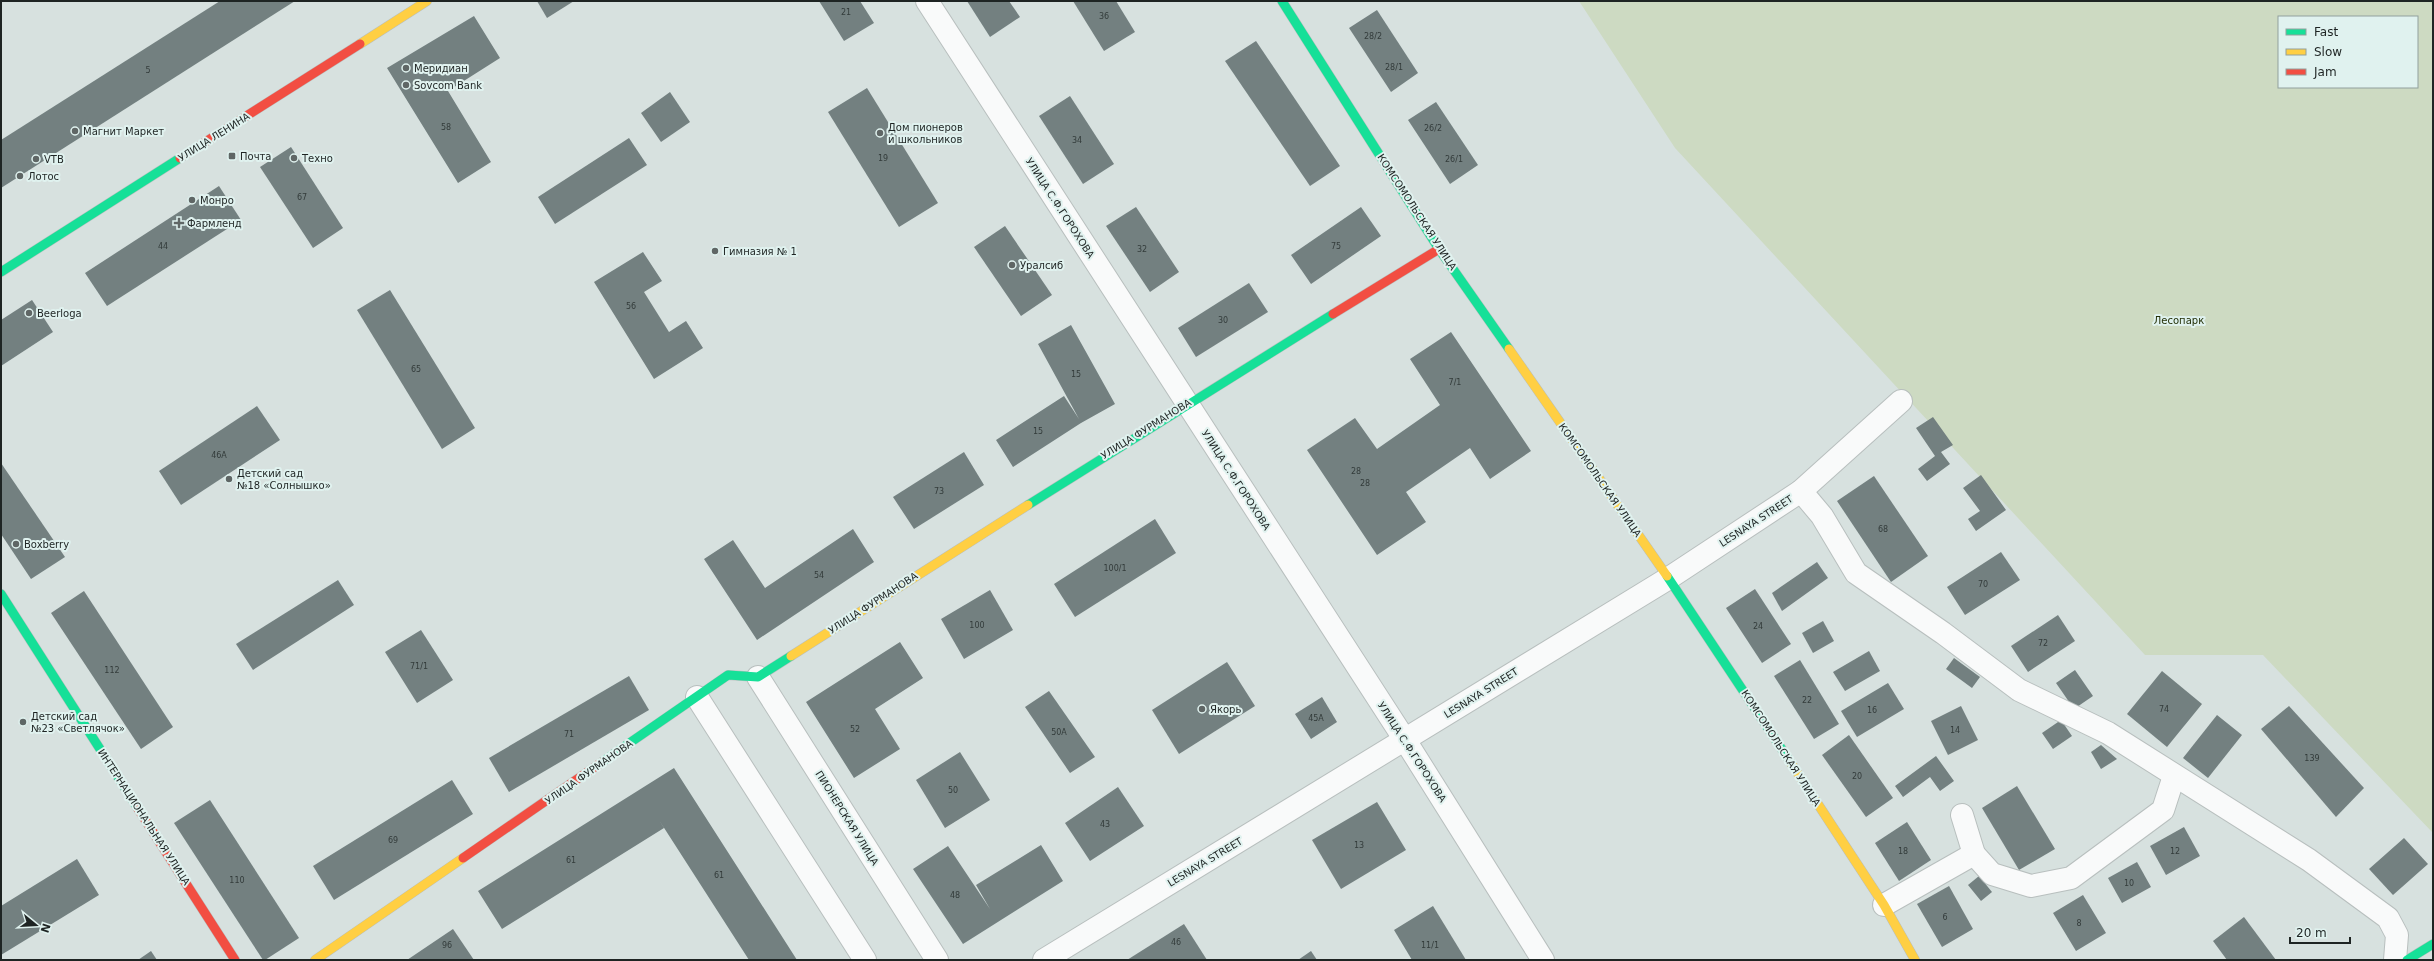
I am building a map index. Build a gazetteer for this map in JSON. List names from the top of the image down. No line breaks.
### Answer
{"streets":{"street":["УЛИЦА ЛЕНИНА","УЛИЦА С.Ф.ГОРОХОВА","КОМСОМОЛЬСКАЯ УЛИЦА","УЛИЦА ФУРМАНОВА","LESNAYA STREET","ИНТЕРНАЦИОНАЛЬНАЯ УЛИЦА","ПИОНЕРСКАЯ УЛИЦА"]},"crossings":[["УЛИЦА С.Ф.ГОРОХОВА","УЛИЦА ФУРМАНОВА"],["УЛИЦА С.Ф.ГОРОХОВА","LESNAYA STREET"],["КОМСОМОЛЬСКАЯ УЛИЦА","УЛИЦА ФУРМАНОВА"],["КОМСОМОЛЬСКАЯ УЛИЦА","LESNAYA STREET"],["УЛИЦА ФУРМАНОВА","ПИОНЕРСКАЯ УЛИЦА"]],"parks":["Лесопарк"],"places":{"other":["Меридиан","Sovcom Bank","Магнит Маркет","Дом пионеров и школьников","Техно","VTB","Лотос","Монро","Гимназия № 1","Уралсиб","Beerloga","Детский сад №18 «Солнышко»","Boxberry","Якорь","Детский сад №23 «Светлячок»"],"transit":["Почта"],"health":["Фармленд"]},"house_numbers":["21","36","28/2","28/1","5","58","26/2","34","19","26/1","67","44","75","32","56","30","65","15","7/1","15","46А","28","28","73","68","100/1","54","70","100","24","72","71/1","112","22","74","16","45А","52","14","50А","71","139","20","50","43","69","13","18","12","61","61","110","10","48","6","8","46","96","11/1"],"legend":["Fast","Slow","Jam"],"scale_bar":"20 m","north":"right"}
